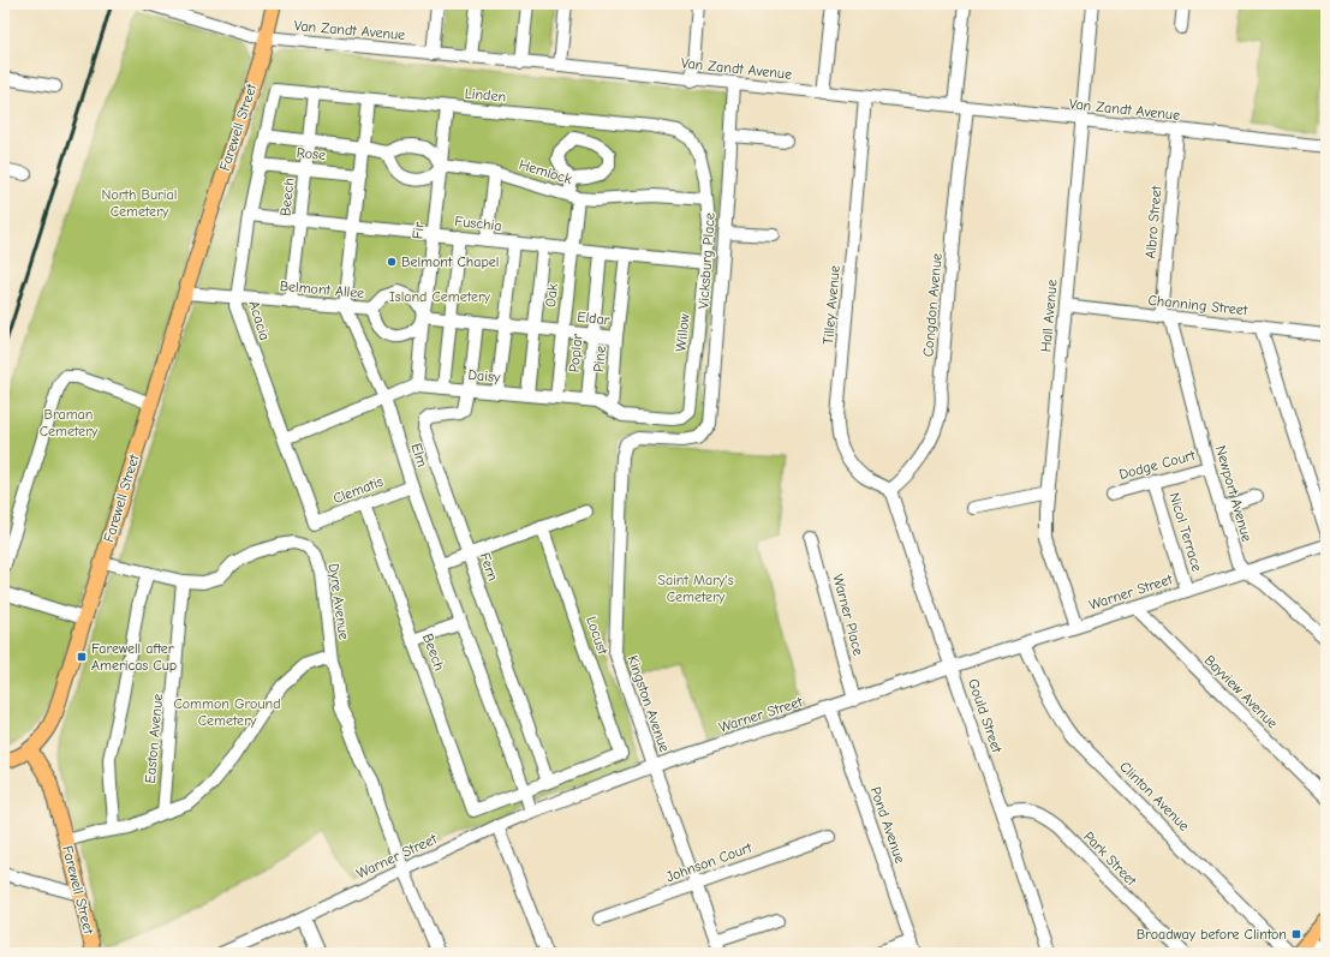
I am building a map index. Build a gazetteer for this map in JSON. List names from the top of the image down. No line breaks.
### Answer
{"streets":{"main road":["Farewell Street"],"street":["Van Zandt Avenue","Linden","Rose","Hemlock","Beech","Albro Street","Fuschia","Fir","Vicksburg Place","Belmont Allee","Oak","Tilley Avenue","Congdon Avenue","Channing Street","Hall Avenue","Eldar","Acacia","Willow","Poplar","Pine","Daisy","Elm","Dodge Court","Clematis","Newport Avenue","Nicol Terrace","Fern","Warner Street","Dyre Avenue","Warner Place","Locust","Bayview Avenue","Kingston Avenue","Gould Street","Easton Avenue","Clinton Avenue","Pond Avenue","Park Street","Johnson Court"]},"crossings":[["Van Zandt Avenue","Farewell Street"],["Van Zandt Avenue","Albro Street"],["Van Zandt Avenue","Vicksburg Place"],["Van Zandt Avenue","Tilley Avenue"],["Van Zandt Avenue","Congdon Avenue"],["Van Zandt Avenue","Hall Avenue"],["Linden","Beech"],["Linden","Fir"],["Linden","Acacia"],["Linden","Willow"],["Farewell Street","Belmont Allee"],["Farewell Street","Dyre Avenue"],["Rose","Beech"],["Rose","Acacia"],["Hemlock","Fir"],["Hemlock","Oak"],["Hemlock","Willow"],["Beech","Fuschia"],["Beech","Belmont Allee"],["Beech","Elm"],["Beech","Clematis"],["Albro Street","Channing Street"],["Albro Street","Newport Avenue"],["Fuschia","Fir"],["Fuschia","Oak"],["Fuschia","Acacia"],["Fuschia","Willow"],["Fuschia","Poplar"],["Fuschia","Pine"],["Fir","Belmont Allee"],["Fir","Eldar"],["Fir","Daisy"],["Vicksburg Place","Kingston Avenue"],["Belmont Allee","Eldar"],["Belmont Allee","Acacia"],["Belmont Allee","Elm"],["Oak","Eldar"],["Oak","Daisy"],["Tilley Avenue","Congdon Avenue"],["Tilley Avenue","Gould Street"],["Congdon Avenue","Gould Street"],["Channing Street","Hall Avenue"],["Channing Street","Newport Avenue"],["Hall Avenue","Warner Street"],["Eldar","Poplar"],["Eldar","Pine"],["Acacia","Daisy"],["Acacia","Clematis"],["Willow","Daisy"],["Poplar","Daisy"],["Pine","Daisy"],["Daisy","Elm"],["Daisy","Fern"],["Elm","Clematis"],["Elm","Warner Street"],["Dodge Court","Newport Avenue"],["Dodge Court","Nicol Terrace"],["Newport Avenue","Warner Street"],["Nicol Terrace","Warner Street"],["Fern","Locust"],["Warner Street","Dyre Avenue"],["Warner Street","Warner Place"],["Warner Street","Bayview Avenue"],["Warner Street","Kingston Avenue"],["Warner Street","Gould Street"],["Warner Street","Clinton Avenue"],["Warner Street","Pond Avenue"],["Dyre Avenue","Easton Avenue"],["Kingston Avenue","Johnson Court"],["Gould Street","Park Street"]],"parks":["North Burial Cemetery","Island Cemetery","Braman Cemetery","Saint Mary's Cemetery","Common Ground Cemetery"],"places":{"other":["Belmont Chapel"],"transit":["Farewell after Americas Cup","Broadway before Clinton"]}}
